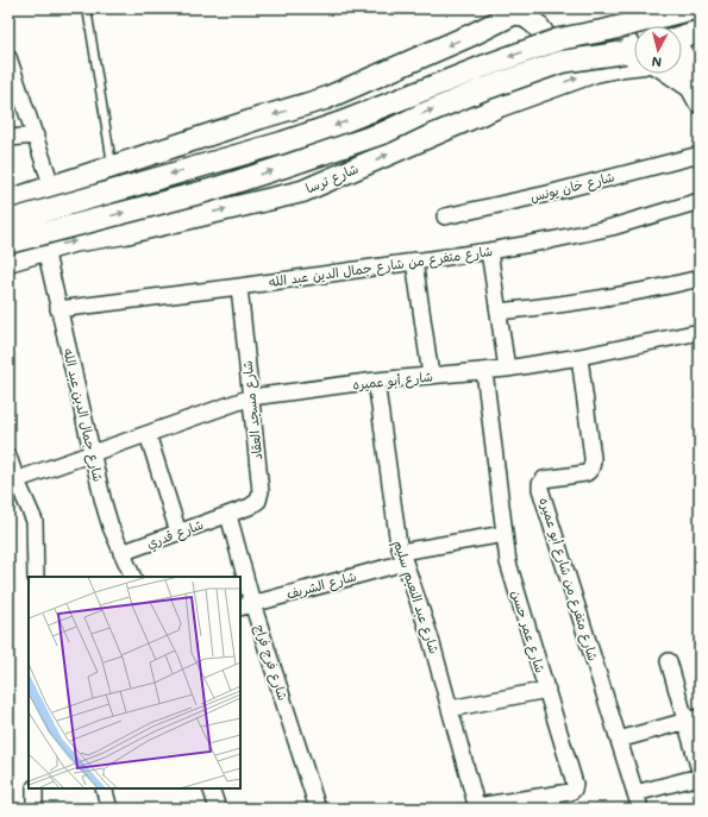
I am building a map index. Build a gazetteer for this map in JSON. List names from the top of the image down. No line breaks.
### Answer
{"streets":{"main road":["شارع ترسا"],"street":["شارع خان يونس","شارع متفرع من شارع جمال الدين عبد الله","شارع أبو عميره","شارع مسجد العقاد","شارع جمال الدين عبد الله","شارع قدري","شارع متفرع من شارع أبو عميره","شارع الشريف","شارع عبد النعيم سليم","شارع عمر حسن","شارع فرج فراج"]},"crossings":[["شارع ترسا","شارع جمال الدين عبد الله"],["شارع متفرع من شارع جمال الدين عبد الله","شارع مسجد العقاد"],["شارع متفرع من شارع جمال الدين عبد الله","شارع جمال الدين عبد الله"],["شارع أبو عميره","شارع مسجد العقاد"],["شارع أبو عميره","شارع جمال الدين عبد الله"],["شارع أبو عميره","شارع متفرع من شارع أبو عميره"],["شارع أبو عميره","شارع عبد النعيم سليم"],["شارع أبو عميره","شارع عمر حسن"],["شارع مسجد العقاد","شارع قدري"],["شارع مسجد العقاد","شارع فرج فراج"],["شارع جمال الدين عبد الله","شارع قدري"],["شارع قدري","شارع فرج فراج"],["شارع الشريف","شارع عبد النعيم سليم"],["شارع الشريف","شارع عمر حسن"],["شارع الشريف","شارع فرج فراج"],["شارع عبد النعيم سليم","شارع عمر حسن"]],"north":"bottom"}
